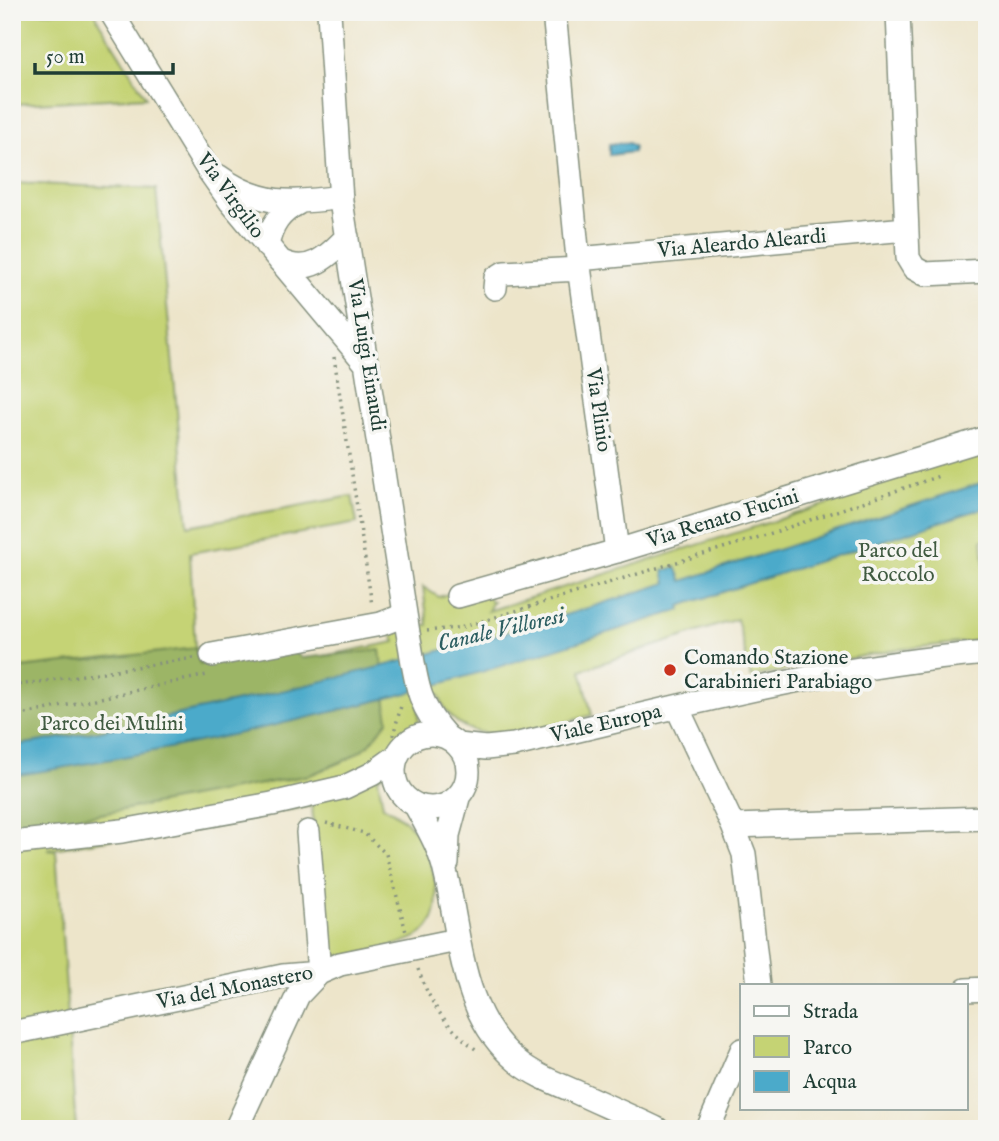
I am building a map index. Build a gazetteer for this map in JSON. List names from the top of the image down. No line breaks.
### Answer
{"streets":{"street":["Via Virgilio","Via Aleardo Aleardi","Via Luigi Einaudi","Via Plinio","Via Renato Fucini","Viale Europa","Via del Monastero"]},"crossings":[["Via Virgilio","Via Luigi Einaudi"],["Via Aleardo Aleardi","Via Plinio"],["Via Luigi Einaudi","Viale Europa"],["Via Plinio","Via Renato Fucini"]],"water":["Canale Villoresi"],"parks":["Parco del Roccolo","Parco dei Mulini"],"places":["Comando Stazione Carabinieri Parabiago"],"legend":["Strada","Parco","Acqua"],"scale_bar":"50 m"}
